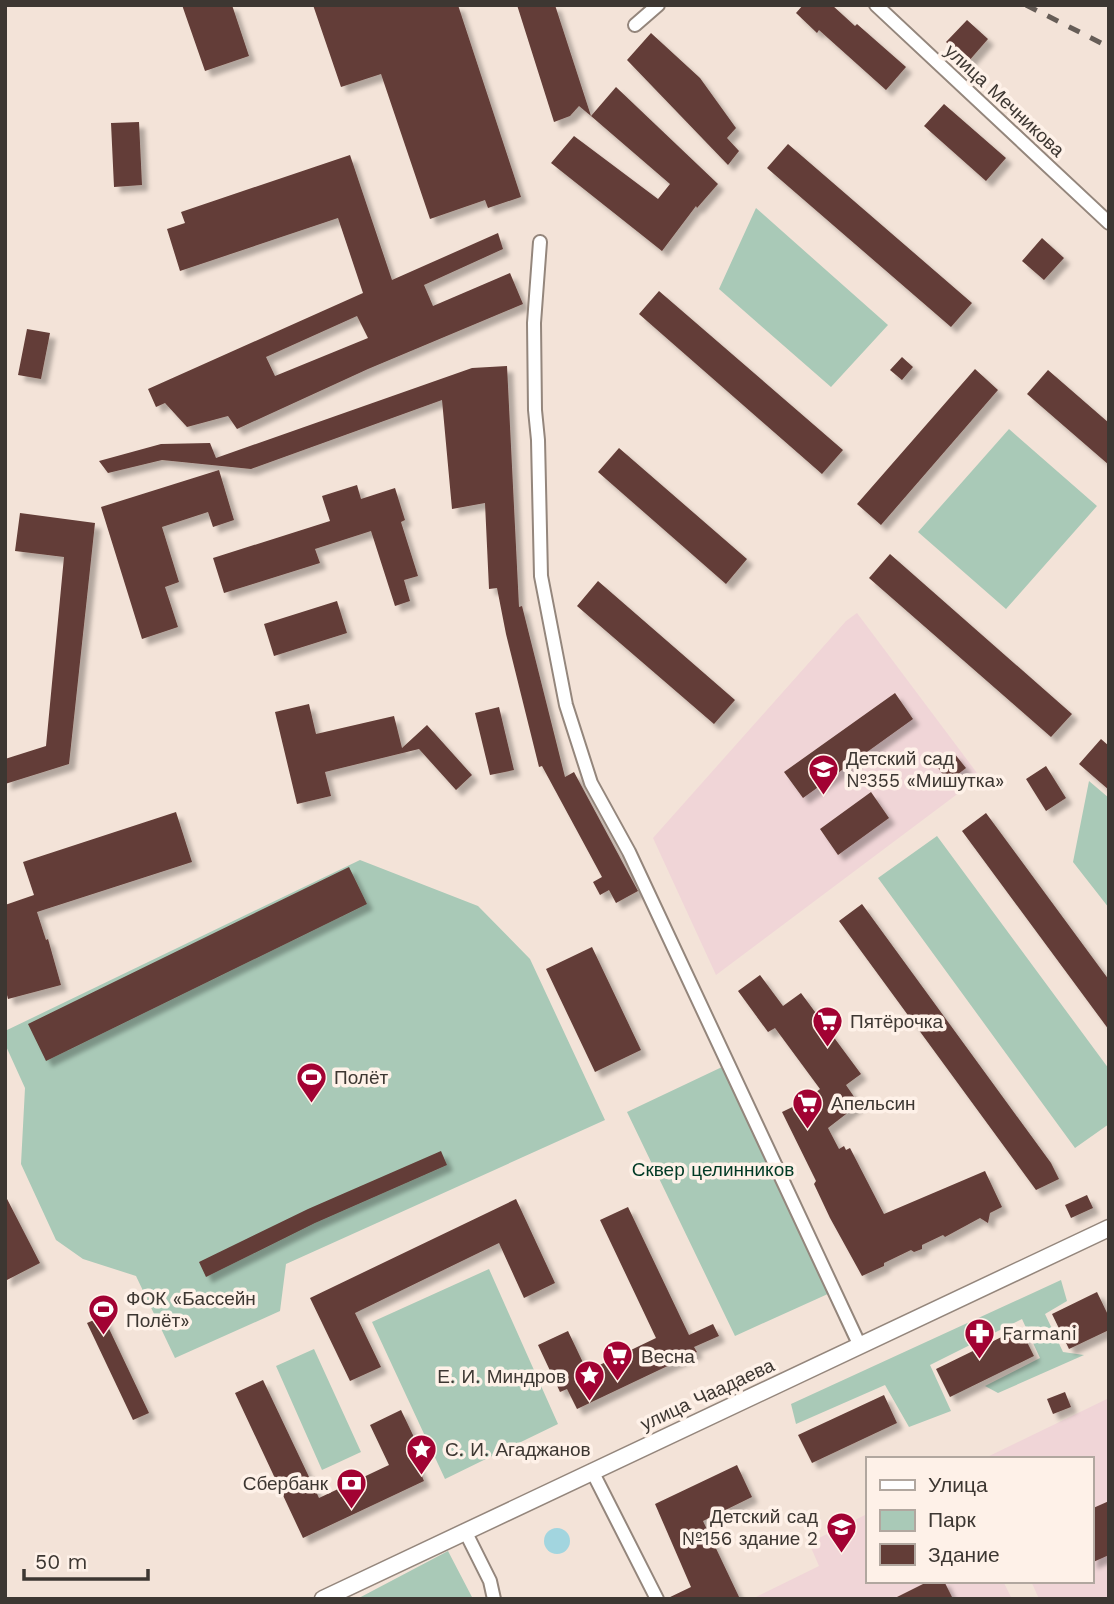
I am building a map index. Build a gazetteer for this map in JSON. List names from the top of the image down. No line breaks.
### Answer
{"streets":{"street":["улица Мечникова","улица Чаадаева"]},"parks":["Сквер целинников"],"places":{"school or university":["Детский сад №355 «Мишутка»","Детский сад №156 здание 2"],"supermarket":["Пятёрочка","Апельсин","Весна"],"sports":["Полёт","ФОК «Бассейн Полёт»"],"pharmacy":["Farmani"],"place":["Е. И. Миндров","С. И. Агаджанов"],"bank":["Сбербанк"]},"legend":["Улица","Парк","Здание"],"scale_bar":"50 m"}
